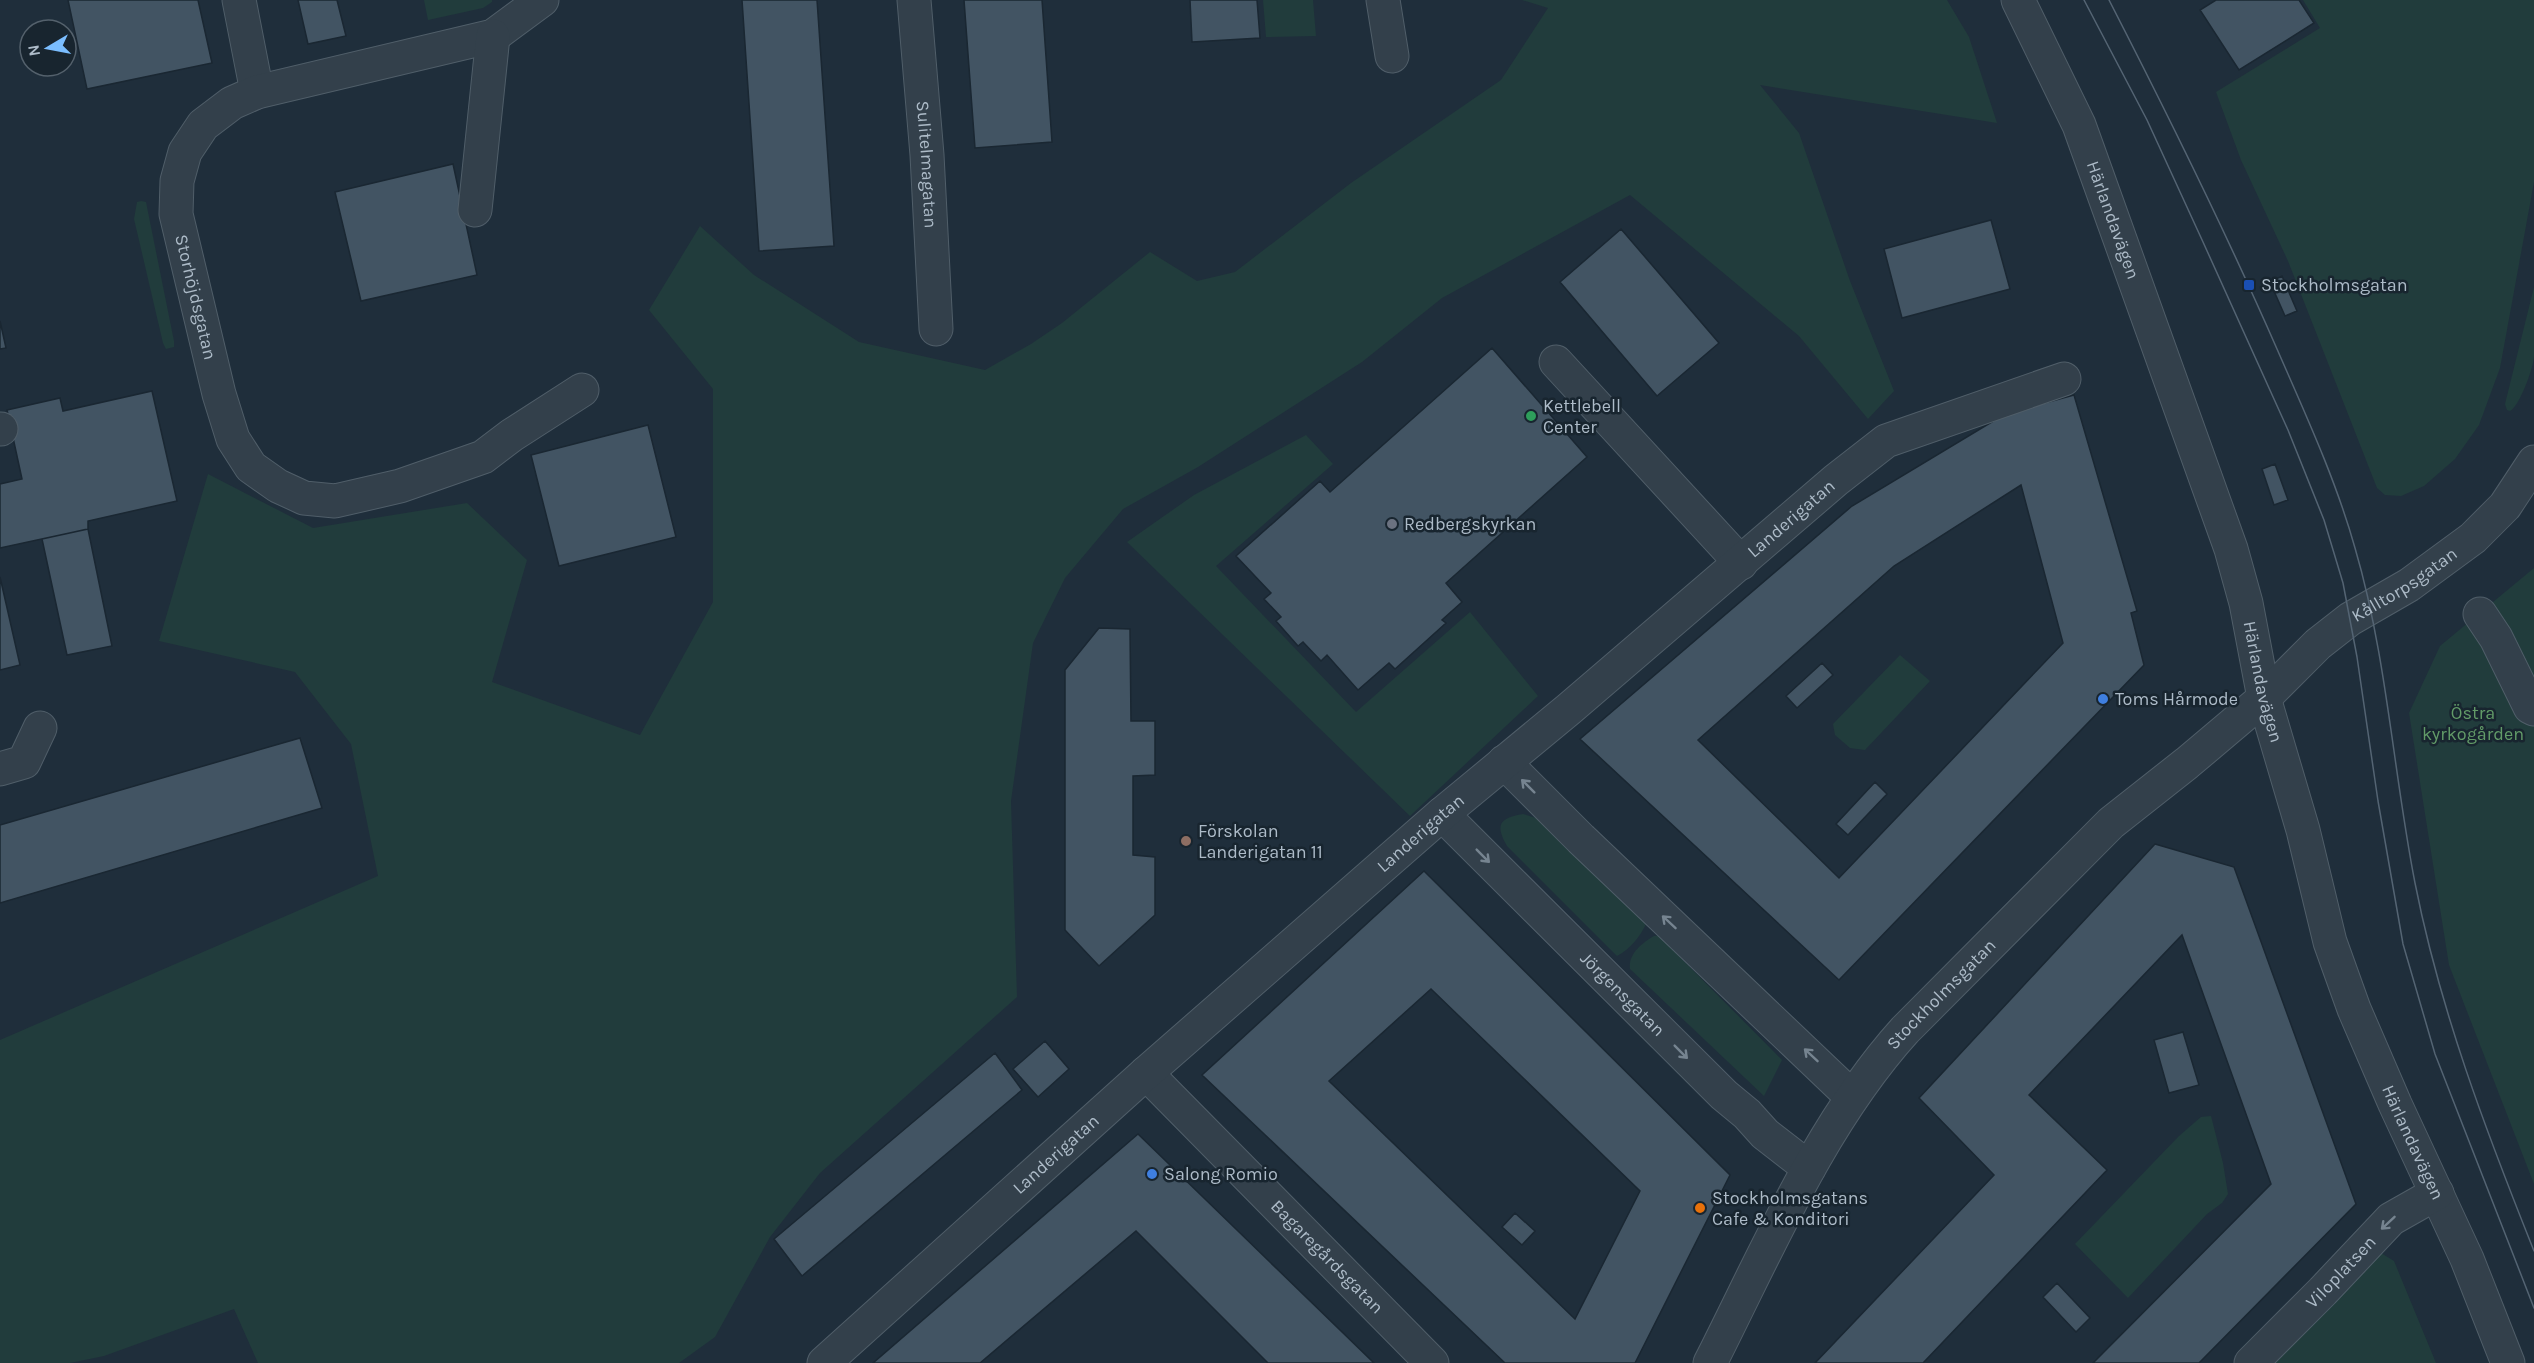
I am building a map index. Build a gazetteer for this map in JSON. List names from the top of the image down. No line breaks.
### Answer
{"streets":{"street":["Sulitelmagatan","Härlandavägen","Storhöjdsgatan","Landerigatan","Kålltorpsgatan","Jörgensgatan","Stockholmsgatan","Bagaregårdsgatan","Viloplatsen"]},"crossings":[["Härlandavägen","Kålltorpsgatan"],["Härlandavägen","Stockholmsgatan"],["Härlandavägen","Viloplatsen"],["Landerigatan","Jörgensgatan"],["Landerigatan","Bagaregårdsgatan"],["Kålltorpsgatan","Stockholmsgatan"],["Jörgensgatan","Stockholmsgatan"]],"one_way":["Viloplatsen"],"parks":["Östra kyrkogården"],"places":{"transit":["Stockholmsgatan"],"other":["Kettlebell Center","Redbergskyrkan","Toms Hårmode","Förskolan Landerigatan 11","Salong Romio","Stockholmsgatans Cafe & Konditori"]},"north":"left"}
